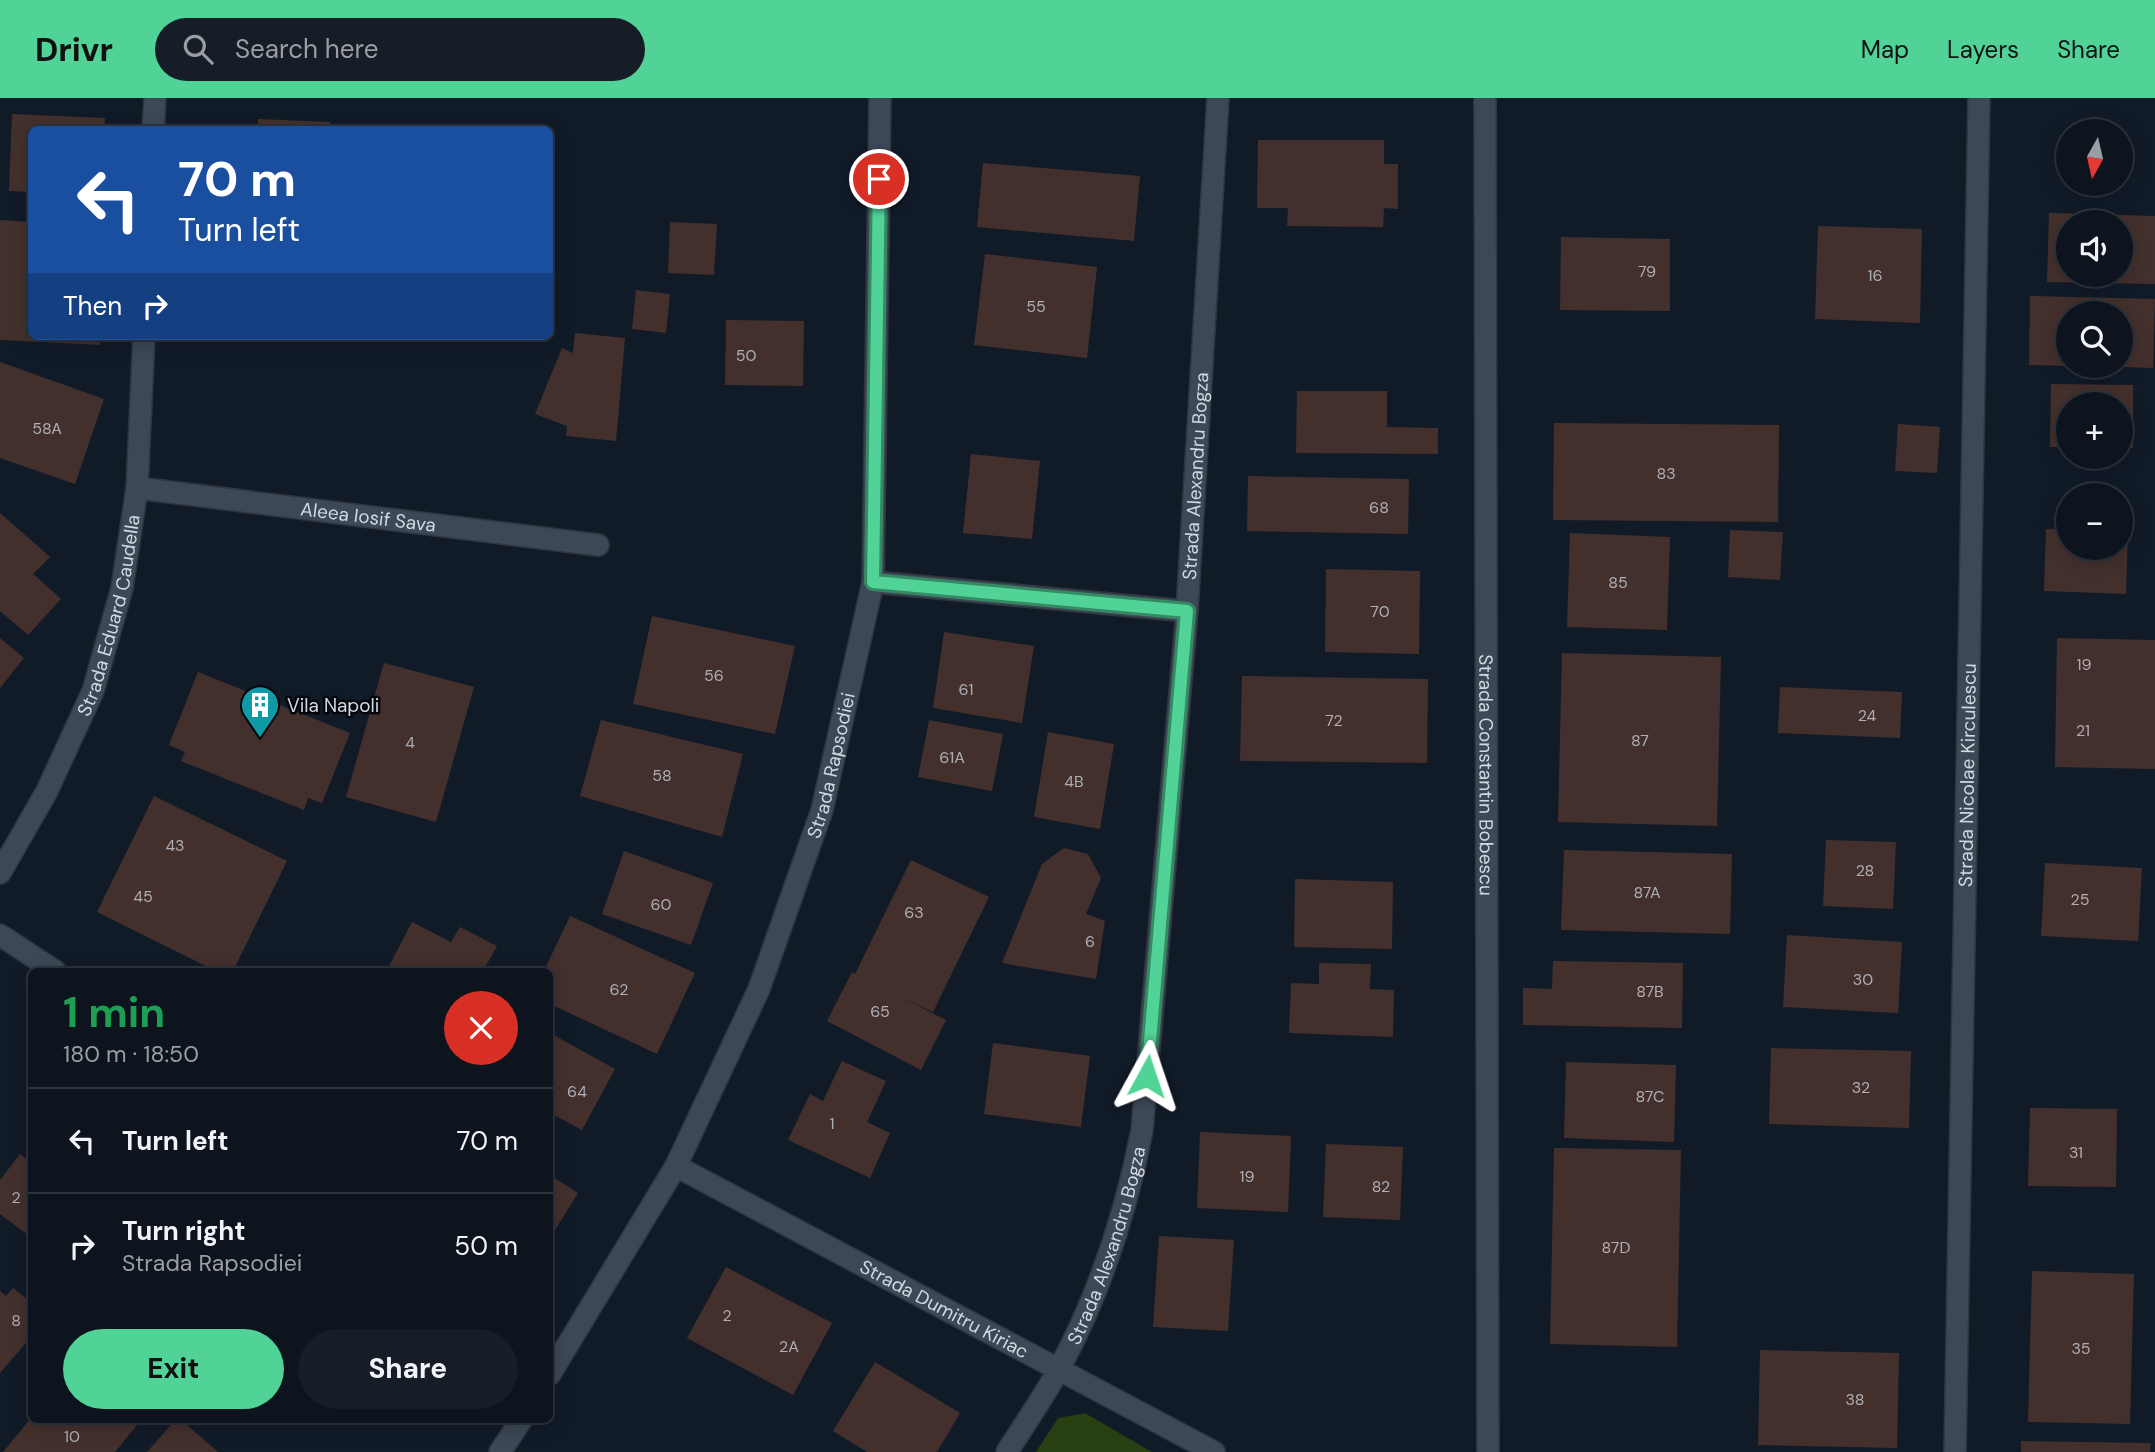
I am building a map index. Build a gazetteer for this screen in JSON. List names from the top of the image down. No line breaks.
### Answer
{"streets":{"street":["Strada Alexandru Bogza","Aleea Iosif Sava","Strada Eduard Caudella","Strada Rapsodiei","Strada Constantin Bobescu","Strada Nicolae Kirculescu","Strada Dumitru Kiriac"]},"crossings":[["Strada Alexandru Bogza","Strada Dumitru Kiriac"],["Aleea Iosif Sava","Strada Eduard Caudella"],["Strada Rapsodiei","Strada Dumitru Kiriac"]],"places":{"building":["Vila Napoli"]},"house_numbers":["79","16","55","50","58A","83","68","85","70","19","56","61","24","72","21","87","4","61A","58","4B","43","28","87A","45","25","60","63","6","30","62","87B","65","32","64","87C","1","31","19","82","2","87D","2","8","2A","35","38","10"],"north":"bottom","page":{"header":"Drivr","search":"Search here","nav":["Map","Layers","Share"],"map_buttons":["+","−"],"turn":["70 m","Turn left"],"then":"Then","heading":["1 min","180 m · 18:50"],"list":[{"name":"Turn left","value":"70 m"},{"name":"Turn right","note":"Strada Rapsodiei","value":"50 m"}],"buttons":["Exit","Share"]}}
